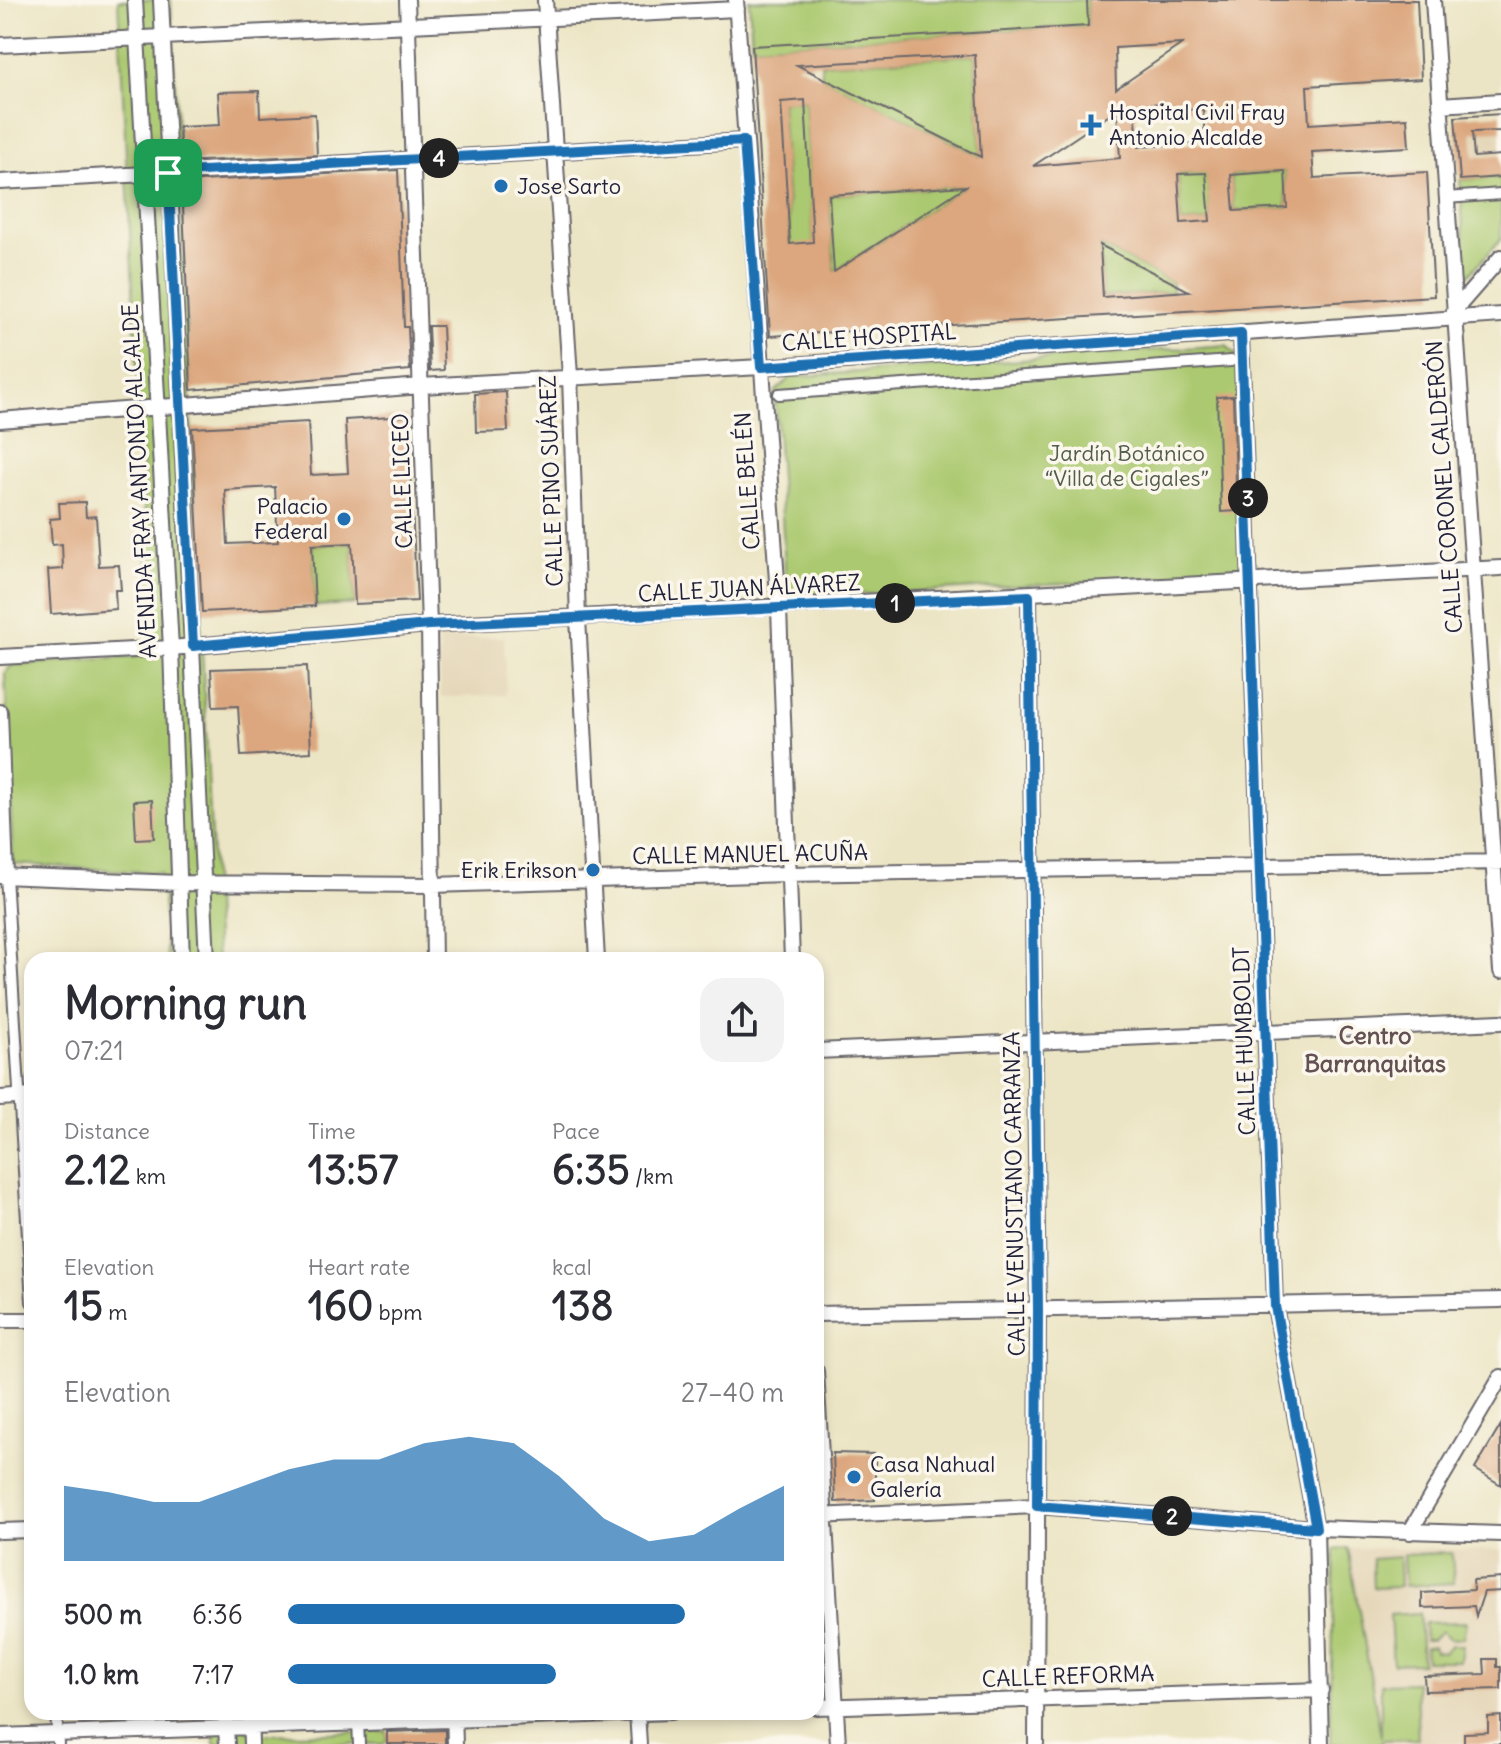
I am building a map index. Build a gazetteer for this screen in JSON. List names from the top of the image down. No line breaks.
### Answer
{"streets":{"street":["CALLE HOSPITAL","AVENIDA FRAY ANTONIO ALCALDE","CALLE LICEO","CALLE PINO SUÁREZ","CALLE BELÉN","CALLE CORONEL CALDERÓN","CALLE JUAN ÁLVAREZ","CALLE MANUEL ACUÑA","CALLE HUMBOLDT","CALLE VENUSTIANO CARRANZA","CALLE REFORMA"]},"crossings":[["CALLE HOSPITAL","AVENIDA FRAY ANTONIO ALCALDE"],["CALLE HOSPITAL","CALLE LICEO"],["CALLE HOSPITAL","CALLE PINO SUÁREZ"],["CALLE HOSPITAL","CALLE BELÉN"],["CALLE HOSPITAL","CALLE CORONEL CALDERÓN"],["CALLE HOSPITAL","CALLE HUMBOLDT"],["AVENIDA FRAY ANTONIO ALCALDE","CALLE JUAN ÁLVAREZ"],["AVENIDA FRAY ANTONIO ALCALDE","CALLE MANUEL ACUÑA"],["CALLE LICEO","CALLE JUAN ÁLVAREZ"],["CALLE LICEO","CALLE MANUEL ACUÑA"],["CALLE PINO SUÁREZ","CALLE JUAN ÁLVAREZ"],["CALLE PINO SUÁREZ","CALLE MANUEL ACUÑA"],["CALLE BELÉN","CALLE JUAN ÁLVAREZ"],["CALLE BELÉN","CALLE MANUEL ACUÑA"],["CALLE CORONEL CALDERÓN","CALLE JUAN ÁLVAREZ"],["CALLE CORONEL CALDERÓN","CALLE MANUEL ACUÑA"],["CALLE JUAN ÁLVAREZ","CALLE HUMBOLDT"],["CALLE JUAN ÁLVAREZ","CALLE VENUSTIANO CARRANZA"],["CALLE MANUEL ACUÑA","CALLE HUMBOLDT"],["CALLE MANUEL ACUÑA","CALLE VENUSTIANO CARRANZA"],["CALLE HUMBOLDT","CALLE REFORMA"],["CALLE VENUSTIANO CARRANZA","CALLE REFORMA"]],"districts":["Centro Barranquitas"],"parks":["Jardín Botánico “Villa de Cigales”"],"places":{"health":["Hospital Civil Fray Antonio Alcalde"],"other":["Jose Sarto","Palacio Federal","Erik Erikson","Casa Nahual Galería"]},"page":{"pins":["4","3","1","2"],"heading":["Morning run","07:21"],"stats":[["Distance","2.12 km"],["Time","13:57"],["Pace","6:35 /km"],["Elevation","15 m"],["Heart rate","160 bpm"],["kcal","138"]],"chart":["Elevation","27–40 m"],"list":[{"name":"500 m","note":"6:36"},{"name":"1.0 km","note":"7:17"}]}}
